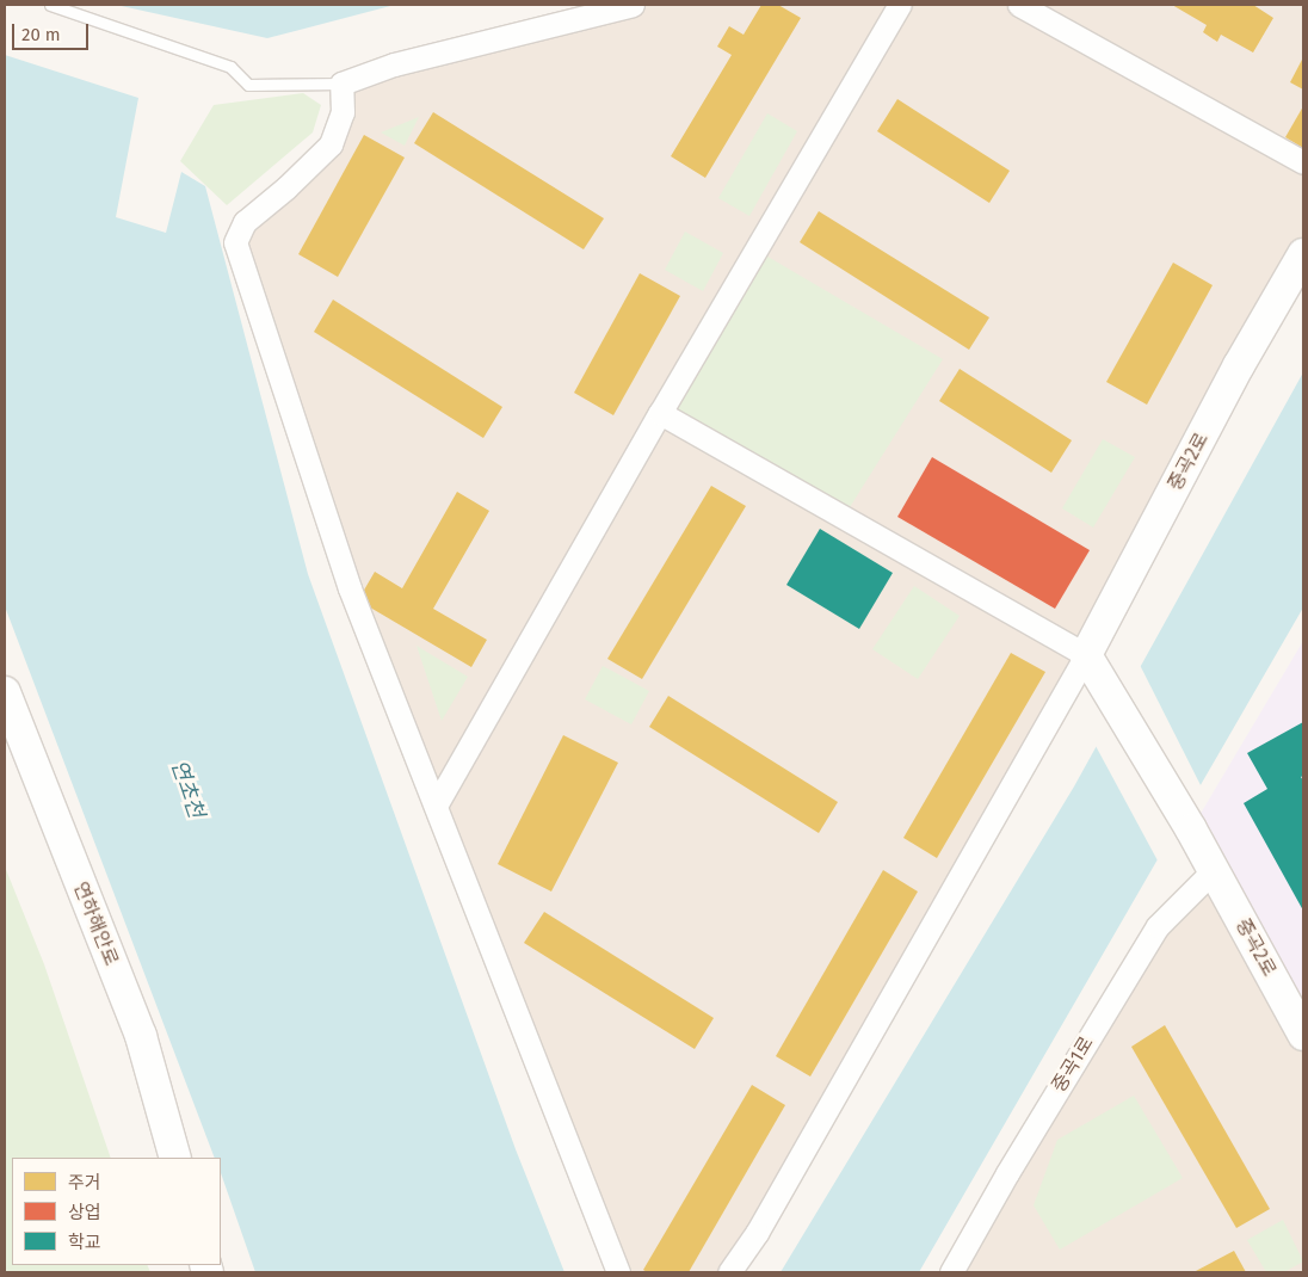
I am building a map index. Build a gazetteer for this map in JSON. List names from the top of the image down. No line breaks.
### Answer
{"streets":{"street":["중곡2로","연하해안로","중곡1로"]},"crossings":[["중곡2로","중곡1로"]],"water":["연초천"],"legend":["주거","상업","학교"],"scale_bar":"20 m"}
